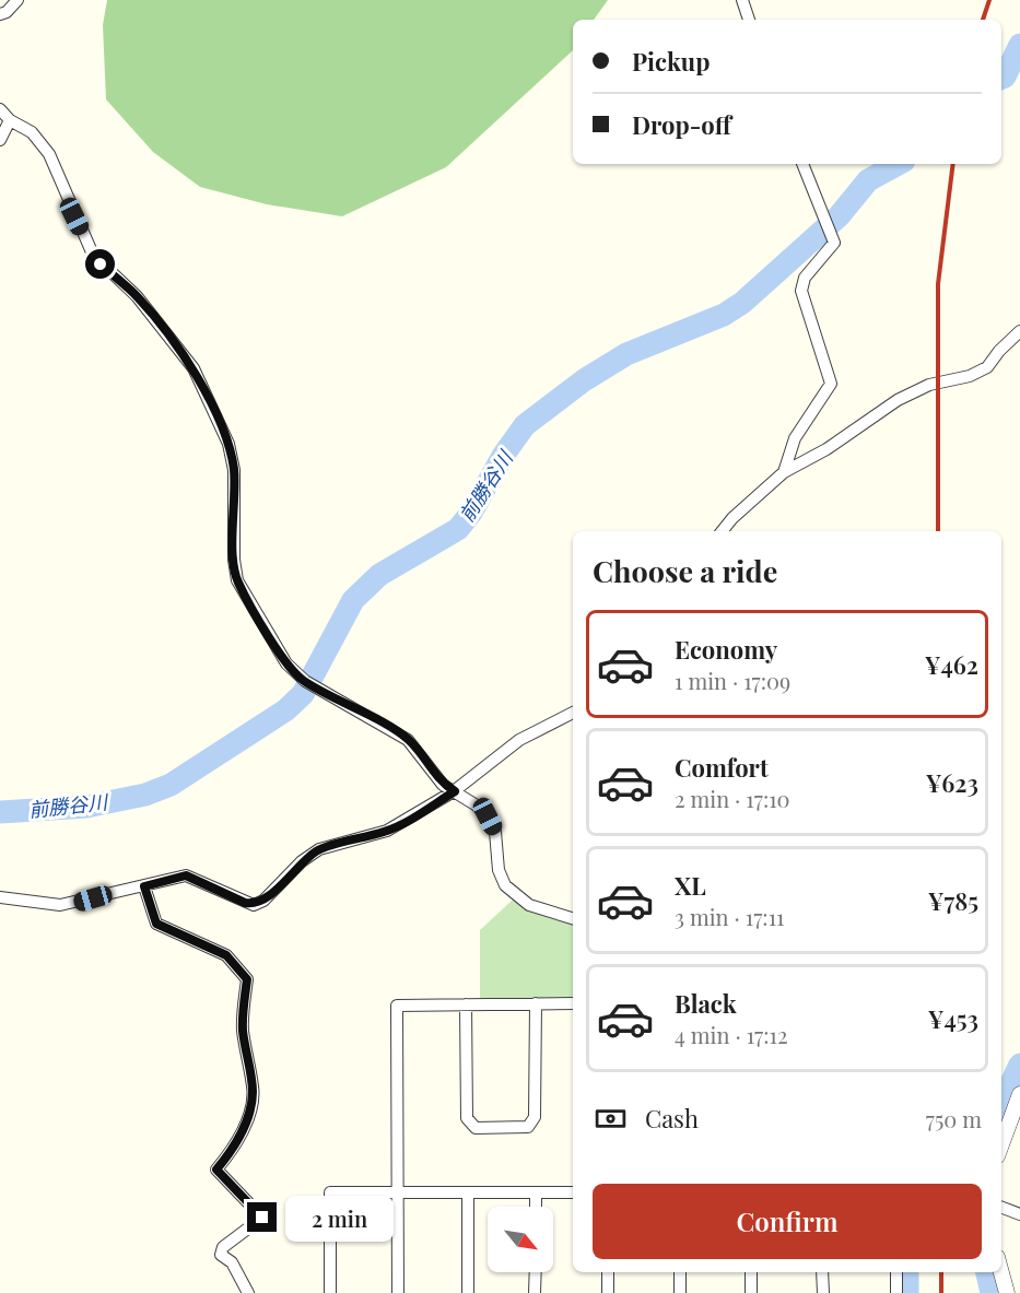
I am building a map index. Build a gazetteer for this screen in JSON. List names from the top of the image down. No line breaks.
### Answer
{"water":["前勝谷川"],"north":"bottom right","page":{"banner":["Pickup","Drop-off"],"heading":"Choose a ride","list":[{"name":"Economy","note":"1 min · 17:09","value":"¥462"},{"name":"Comfort","note":"2 min · 17:10","value":"¥623"},{"name":"XL","note":"3 min · 17:11","value":"¥785"},{"name":"Black","note":"4 min · 17:12","value":"¥453"}],"pay":["Cash","750 m"],"buttons":"Confirm","bubble":"2 min"}}
